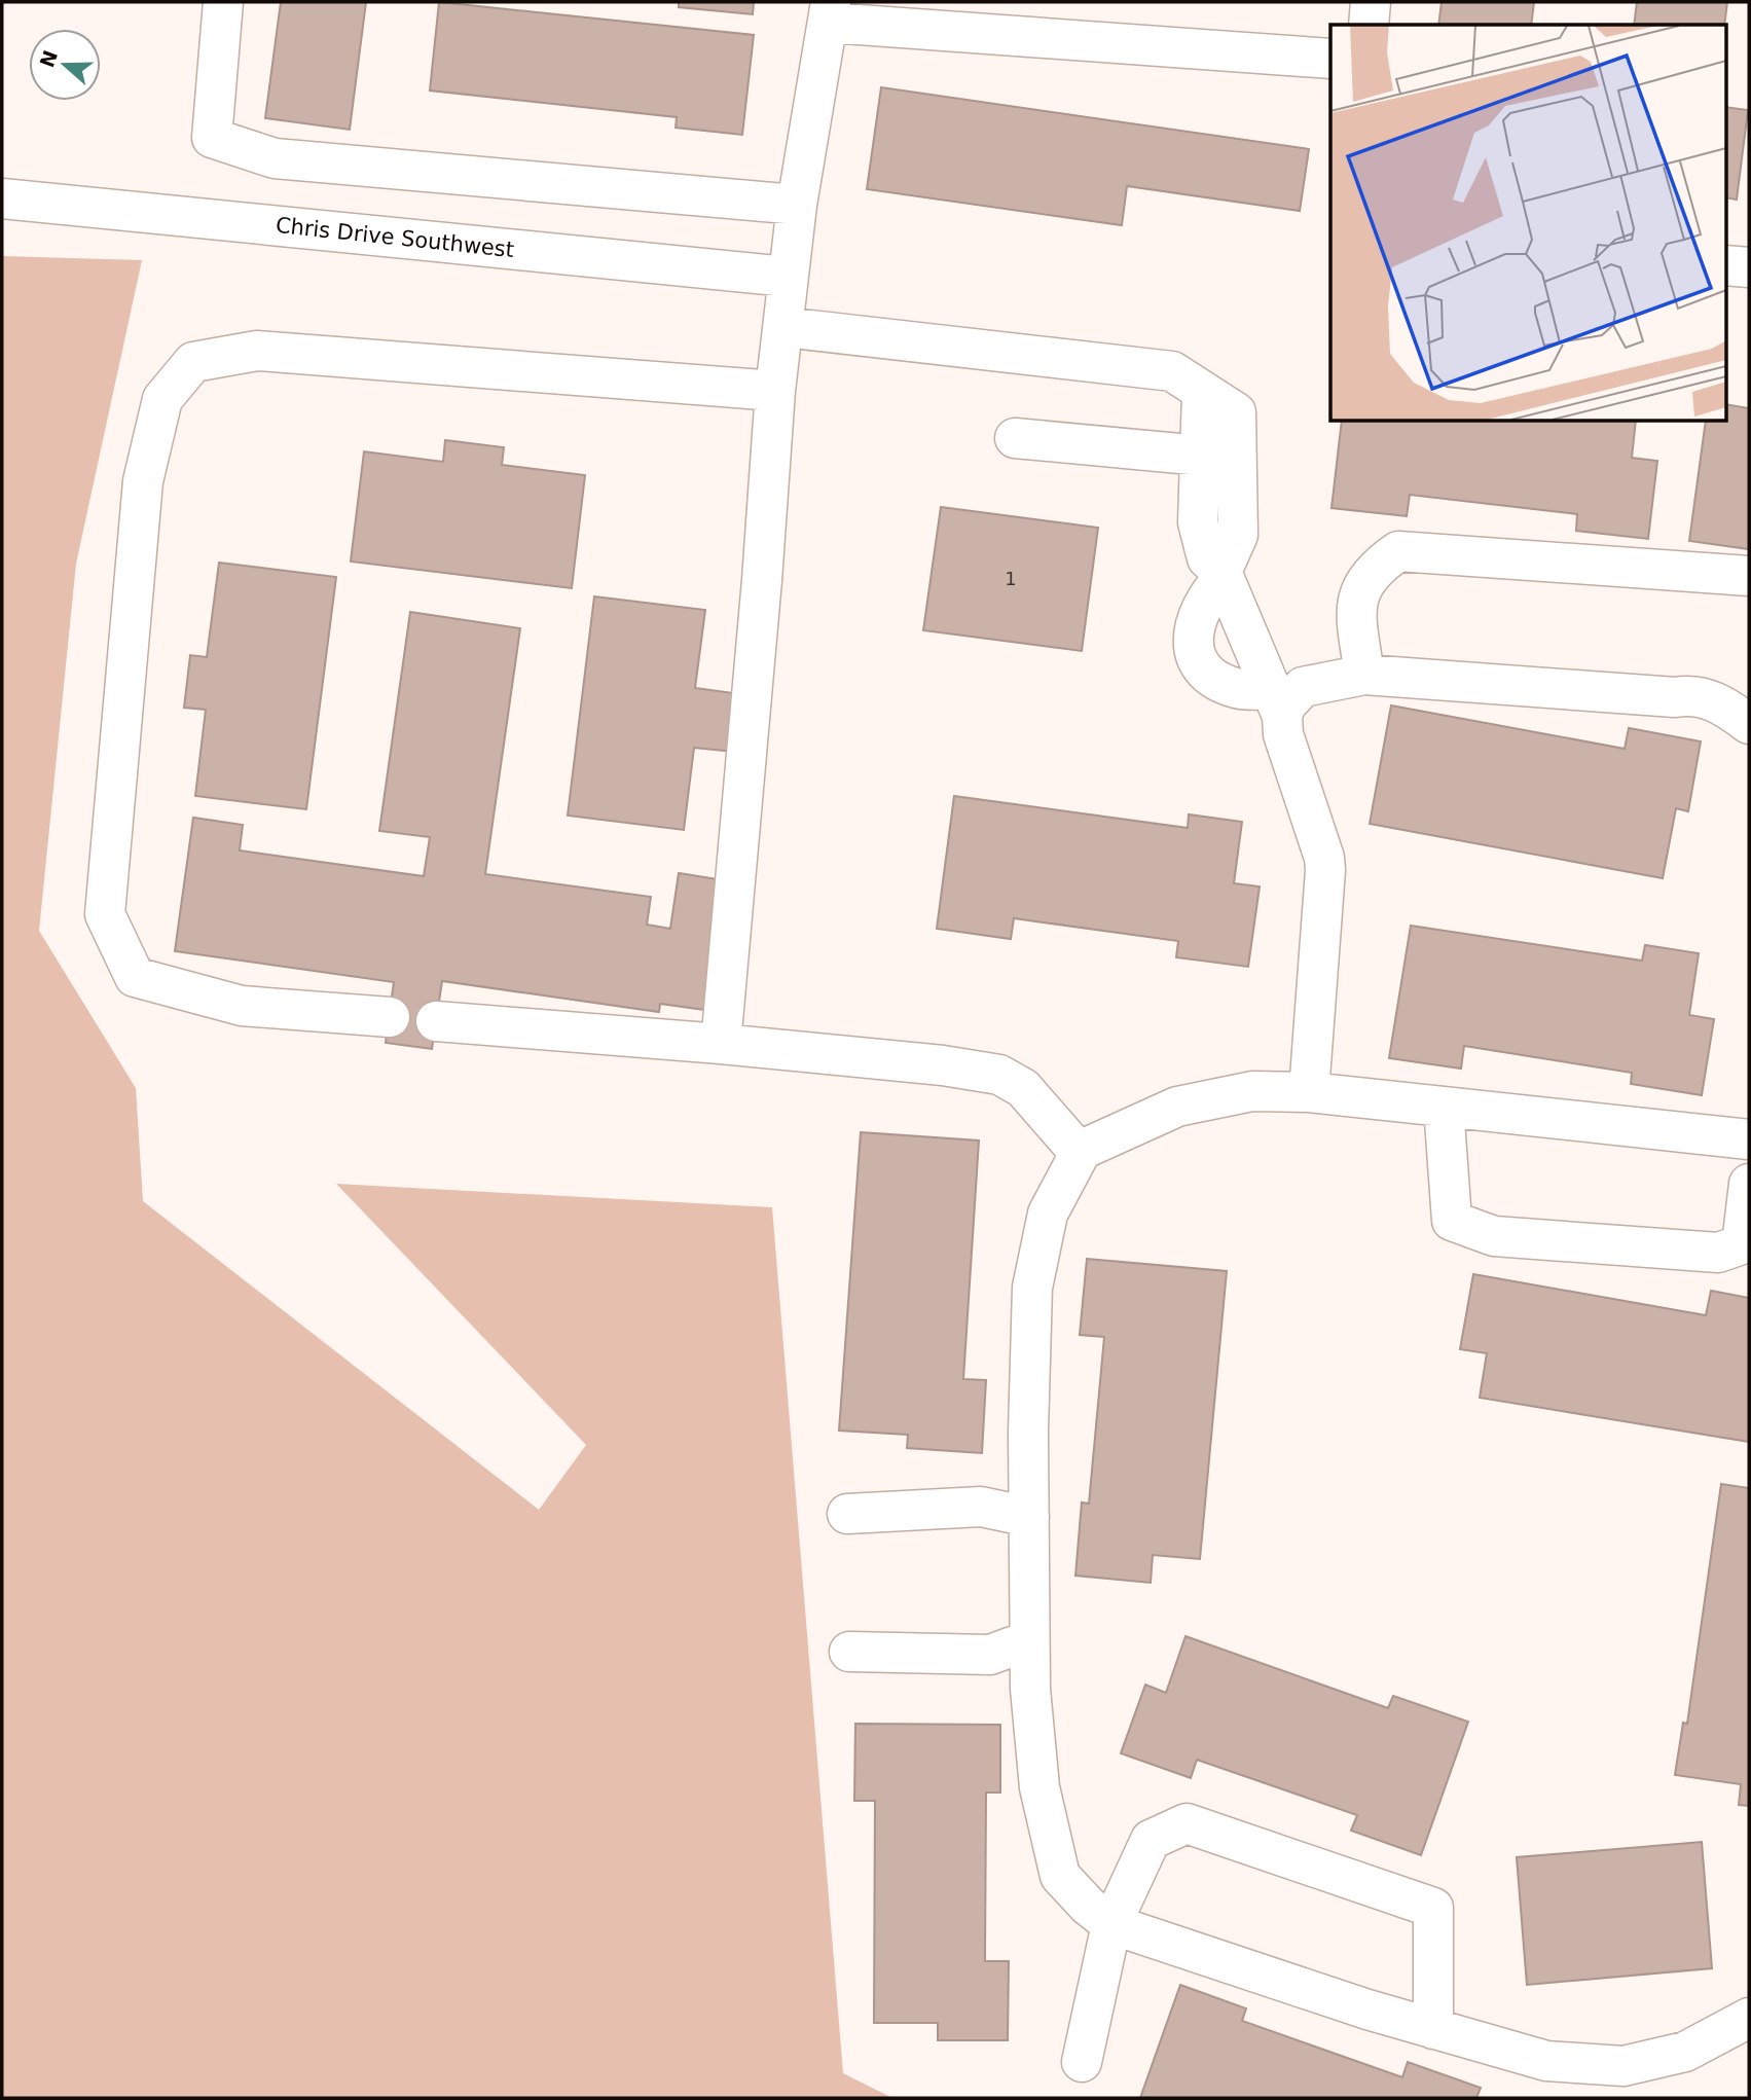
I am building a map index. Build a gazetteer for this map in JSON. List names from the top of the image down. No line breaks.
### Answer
{"streets":{"street":["Chris Drive Southwest"]},"house_numbers":["1"],"north":"left"}
